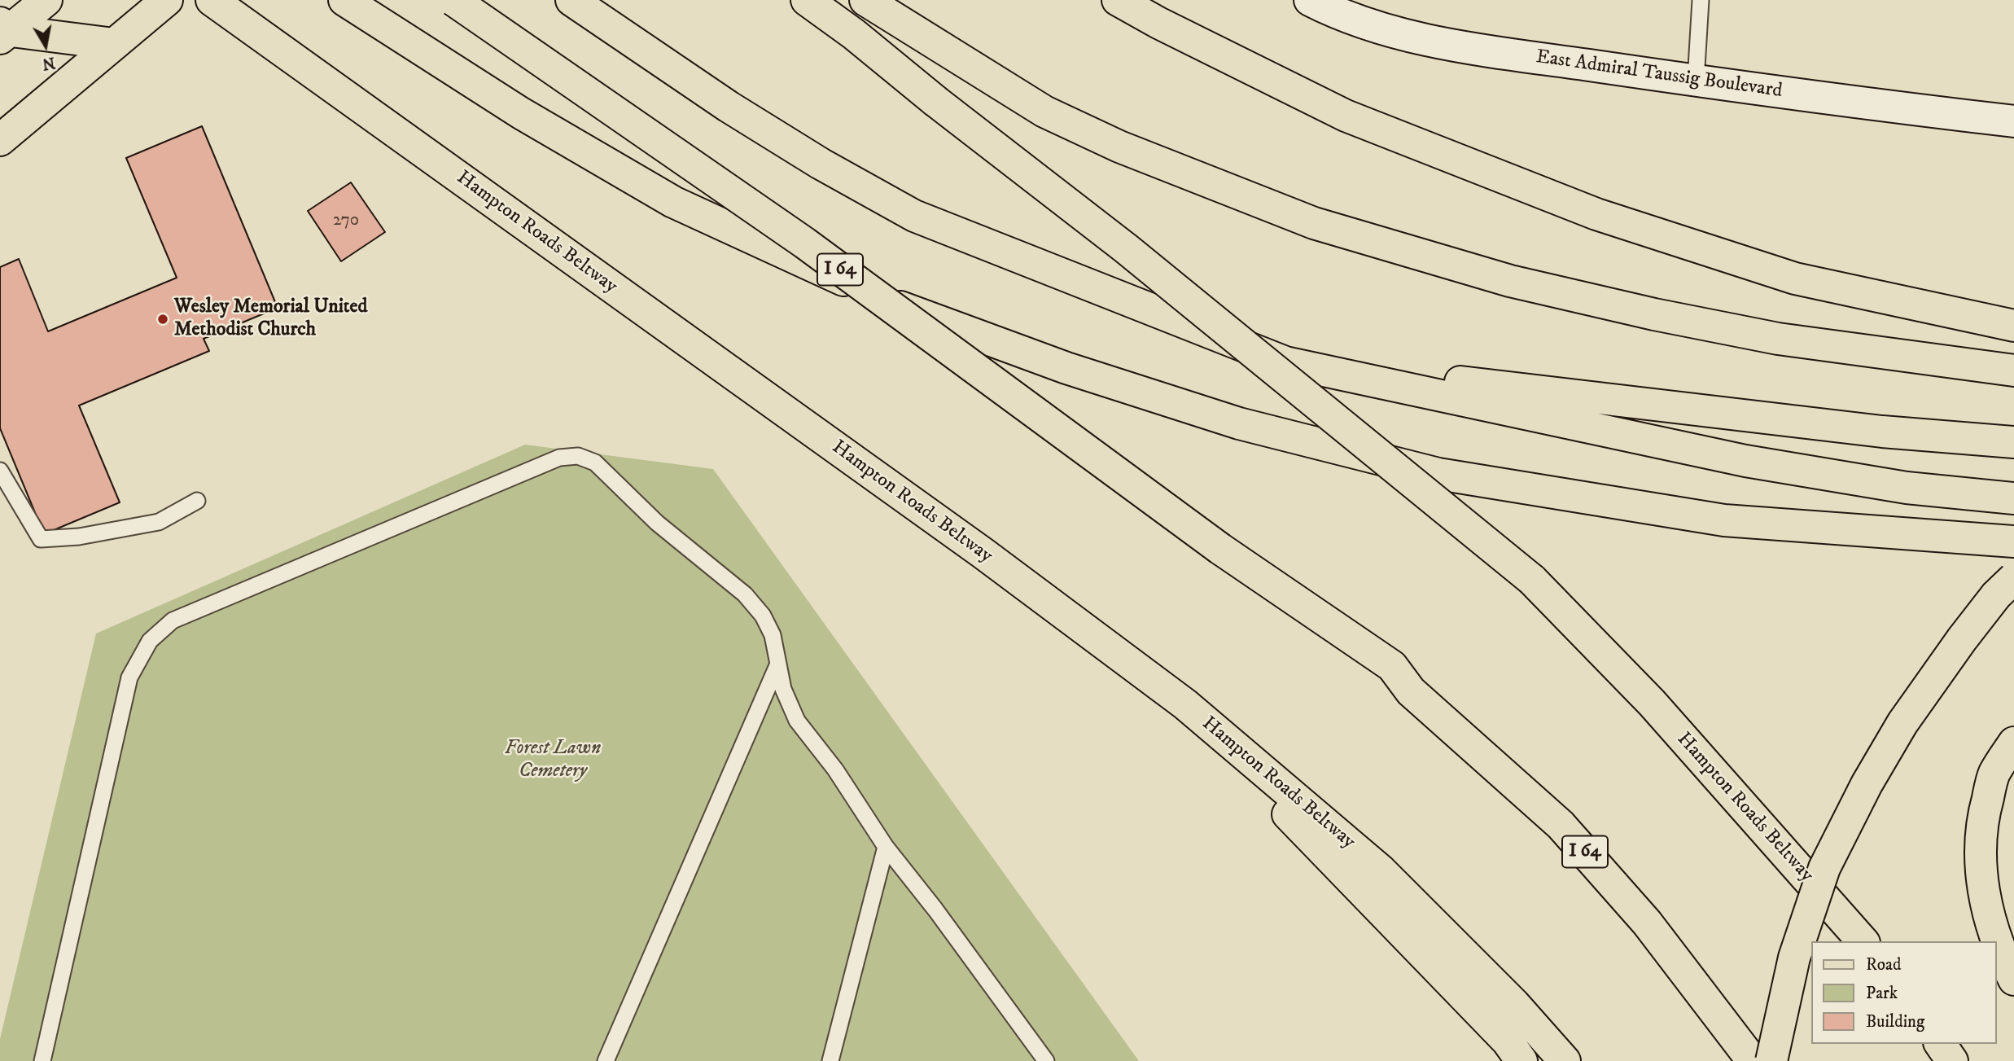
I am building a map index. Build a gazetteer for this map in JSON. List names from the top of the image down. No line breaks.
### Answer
{"streets":{"main road":["East Admiral Taussig Boulevard","Hampton Roads Beltway","I 64"]},"parks":["Forest Lawn Cemetery"],"places":["Wesley Memorial United Methodist Church"],"house_numbers":["270"],"legend":["Road","Park","Building"],"north":"bottom"}
